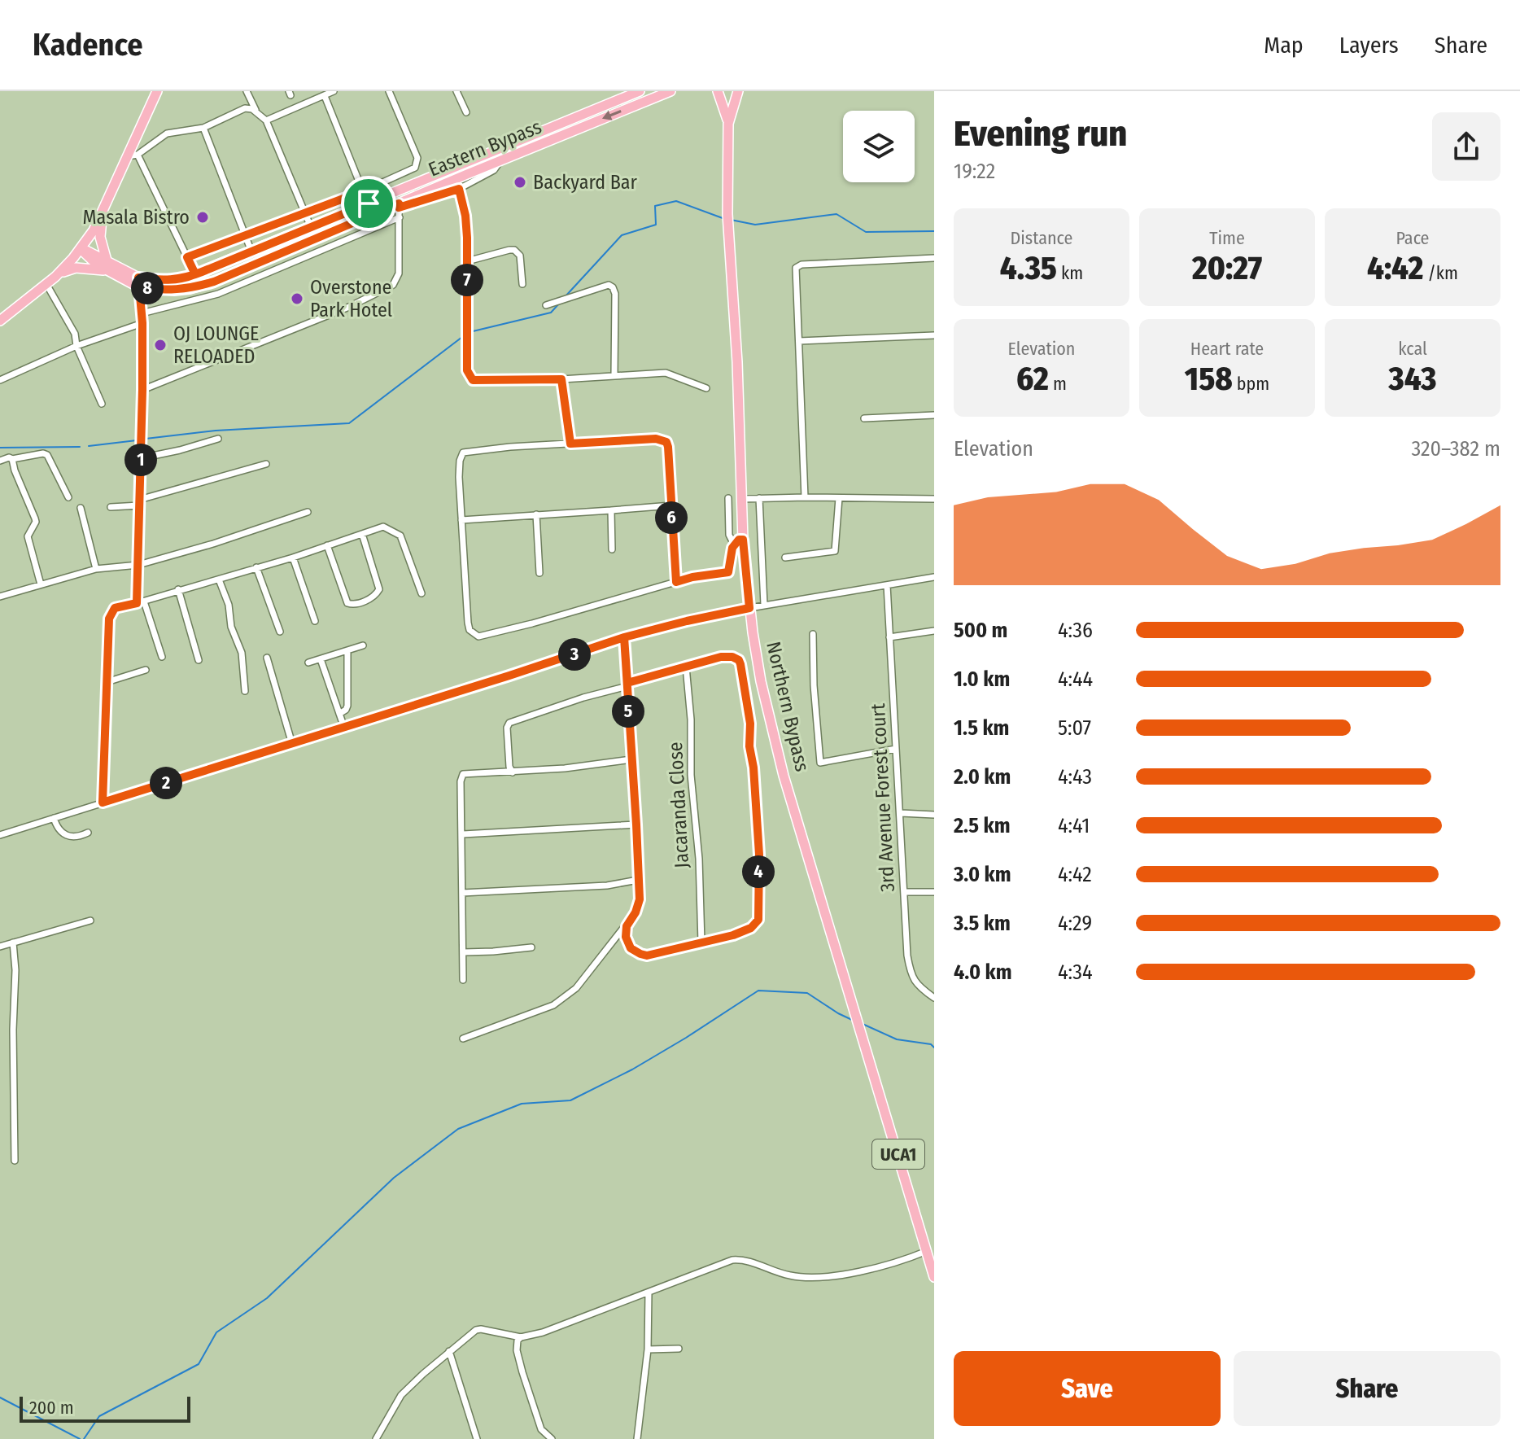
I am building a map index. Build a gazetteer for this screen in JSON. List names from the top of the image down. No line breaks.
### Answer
{"streets":{"main road":["Eastern Bypass","Northern Bypass","UCA1"],"street":["3rd Avenue Forest court","Jacaranda Close"]},"crossings":[["Northern Bypass","UCA1"]],"places":["Backyard Bar","Masala Bistro","Overstone Park Hotel","OJ LOUNGE RELOADED"],"scale_bar":"200 m","page":{"header":"Kadence","nav":["Map","Layers","Share"],"heading":["Evening run","19:22"],"stats":[["Distance","4.35 km"],["Time","20:27"],["Pace","4:42 /km"],["Elevation","62 m"],["Heart rate","158 bpm"],["kcal","343"]],"pins":["7","8","1","6","3","5","2","4"],"chart":["Elevation","320–382 m"],"list":[{"name":"500 m","note":"4:36"},{"name":"1.0 km","note":"4:44"},{"name":"1.5 km","note":"5:07"},{"name":"2.0 km","note":"4:43"},{"name":"2.5 km","note":"4:41"},{"name":"3.0 km","note":"4:42"},{"name":"3.5 km","note":"4:29"},{"name":"4.0 km","note":"4:34"}],"buttons":["Save","Share"],"scale":"200 m"}}
